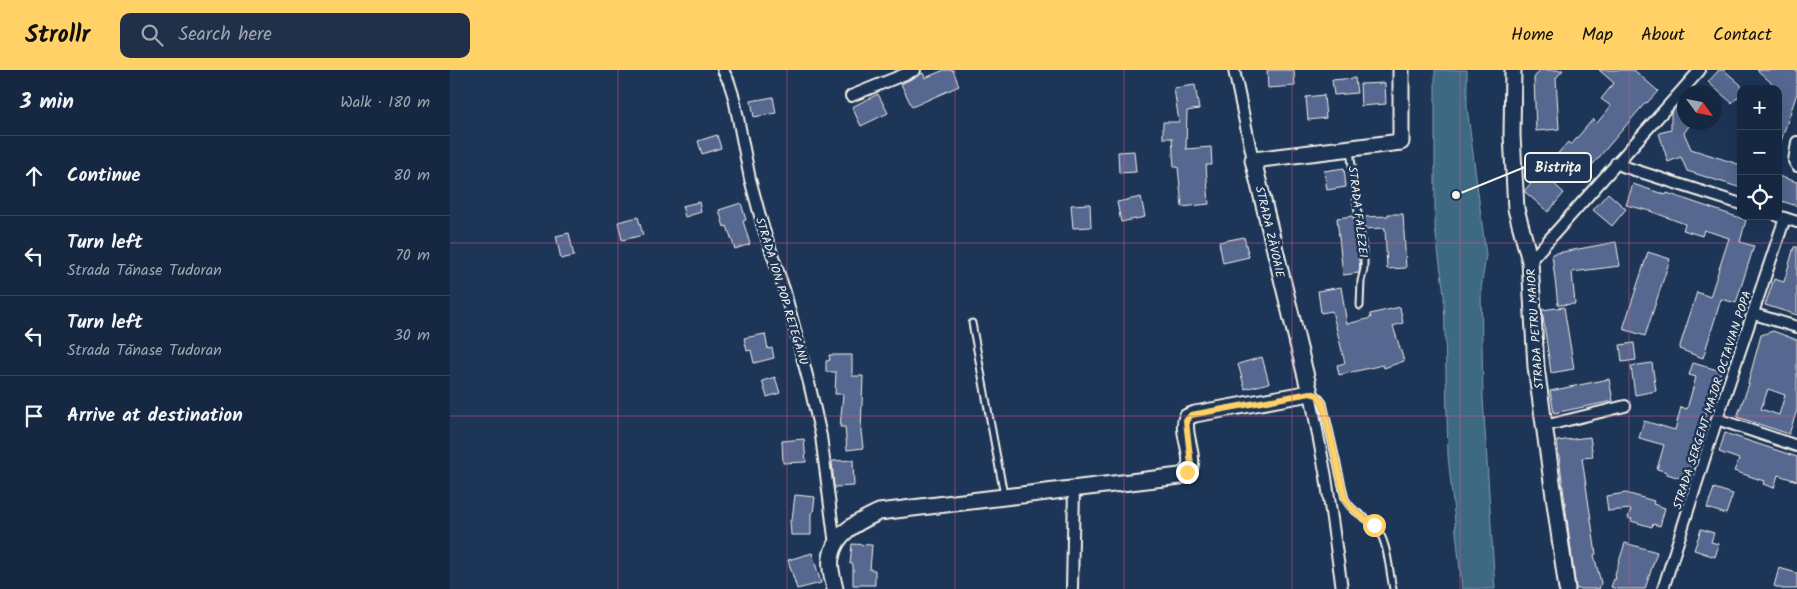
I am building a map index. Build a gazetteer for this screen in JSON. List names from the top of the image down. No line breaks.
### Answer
{"streets":{"street":["STRADA FALEZEI","STRADA ZĂVOAIE","STRADA ION POP RETEGANU","STRADA PETRU MAIOR","STRADA SERGENT MAJOR OCTAVIAN POPA"]},"crossings":[["STRADA FALEZEI","STRADA ZĂVOAIE"]],"places":["Bistrița"],"north":"bottom right","page":{"header":"Strollr","search":"Search here","nav":["Home","Map","About","Contact"],"heading":["3 min","Walk · 180 m"],"map_buttons":["+","−"],"list":[["Continue","80 m"],["Turn left","Strada Tănase Tudoran","70 m"],["Turn left","Strada Tănase Tudoran","30 m"],"Arrive at destination"]}}
